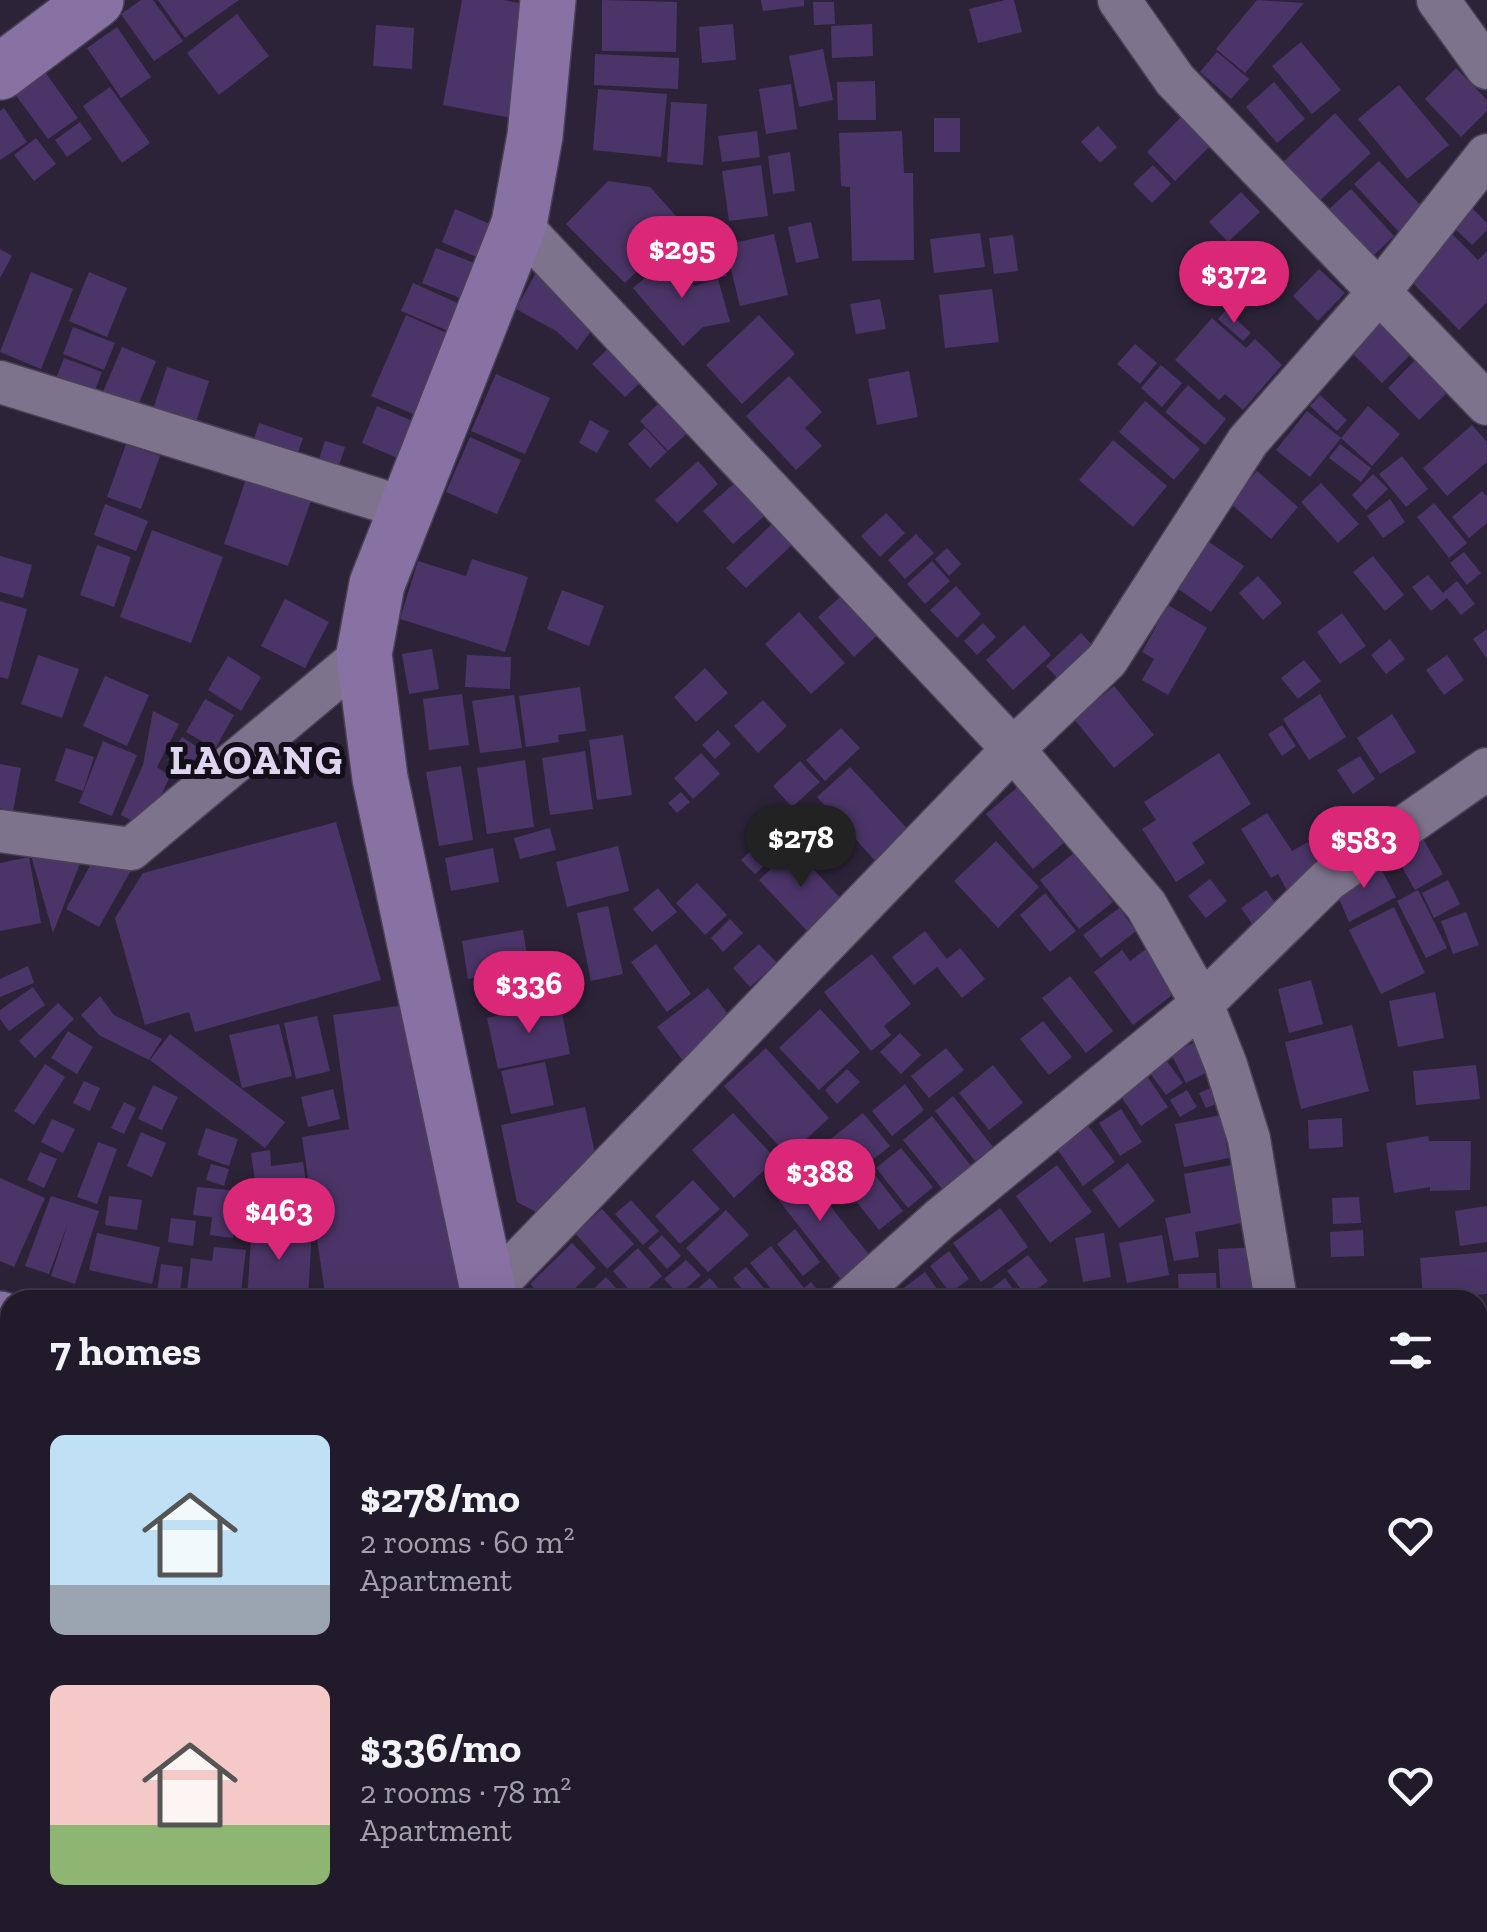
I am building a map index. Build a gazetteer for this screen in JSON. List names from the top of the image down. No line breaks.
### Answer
{"districts":["LAOANG"],"page":{"price":["$295","$372","$278","$583","$336","$388","$463"],"heading":"7 homes","list":[{"name":"$278/mo","note":"2 rooms · 60 m² · Apartment"},{"name":"$336/mo","note":"2 rooms · 78 m² · Apartment"}]}}
